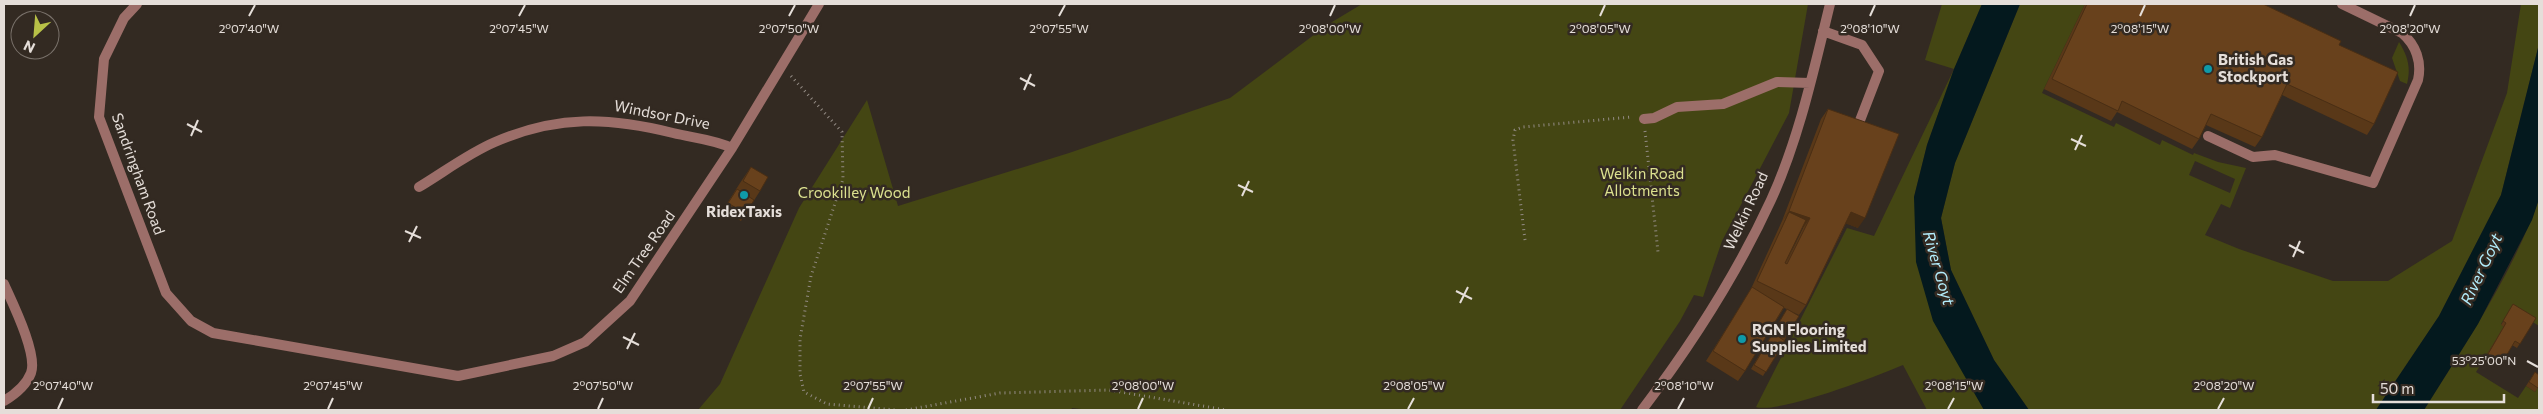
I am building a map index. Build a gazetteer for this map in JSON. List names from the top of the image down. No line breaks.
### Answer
{"streets":{"street":["Windsor Drive","Sandringham Road","Welkin Road","Elm Tree Road"]},"crossings":[["Windsor Drive","Elm Tree Road"],["Sandringham Road","Elm Tree Road"]],"water":["River Goyt"],"parks":["Welkin Road Allotments","Crookilley Wood"],"places":["British Gas Stockport","RidexTaxis","RGN Flooring Supplies Limited"],"scale_bar":"50 m","north":"bottom left","coordinates":["2°08'20\"W","2°07'40\"W","2°07'45\"W","2°07'50\"W","2°07'55\"W","2°08'00\"W","2°08'05\"W","2°08'10\"W","2°08'15\"W","53°25'00\"N"]}
